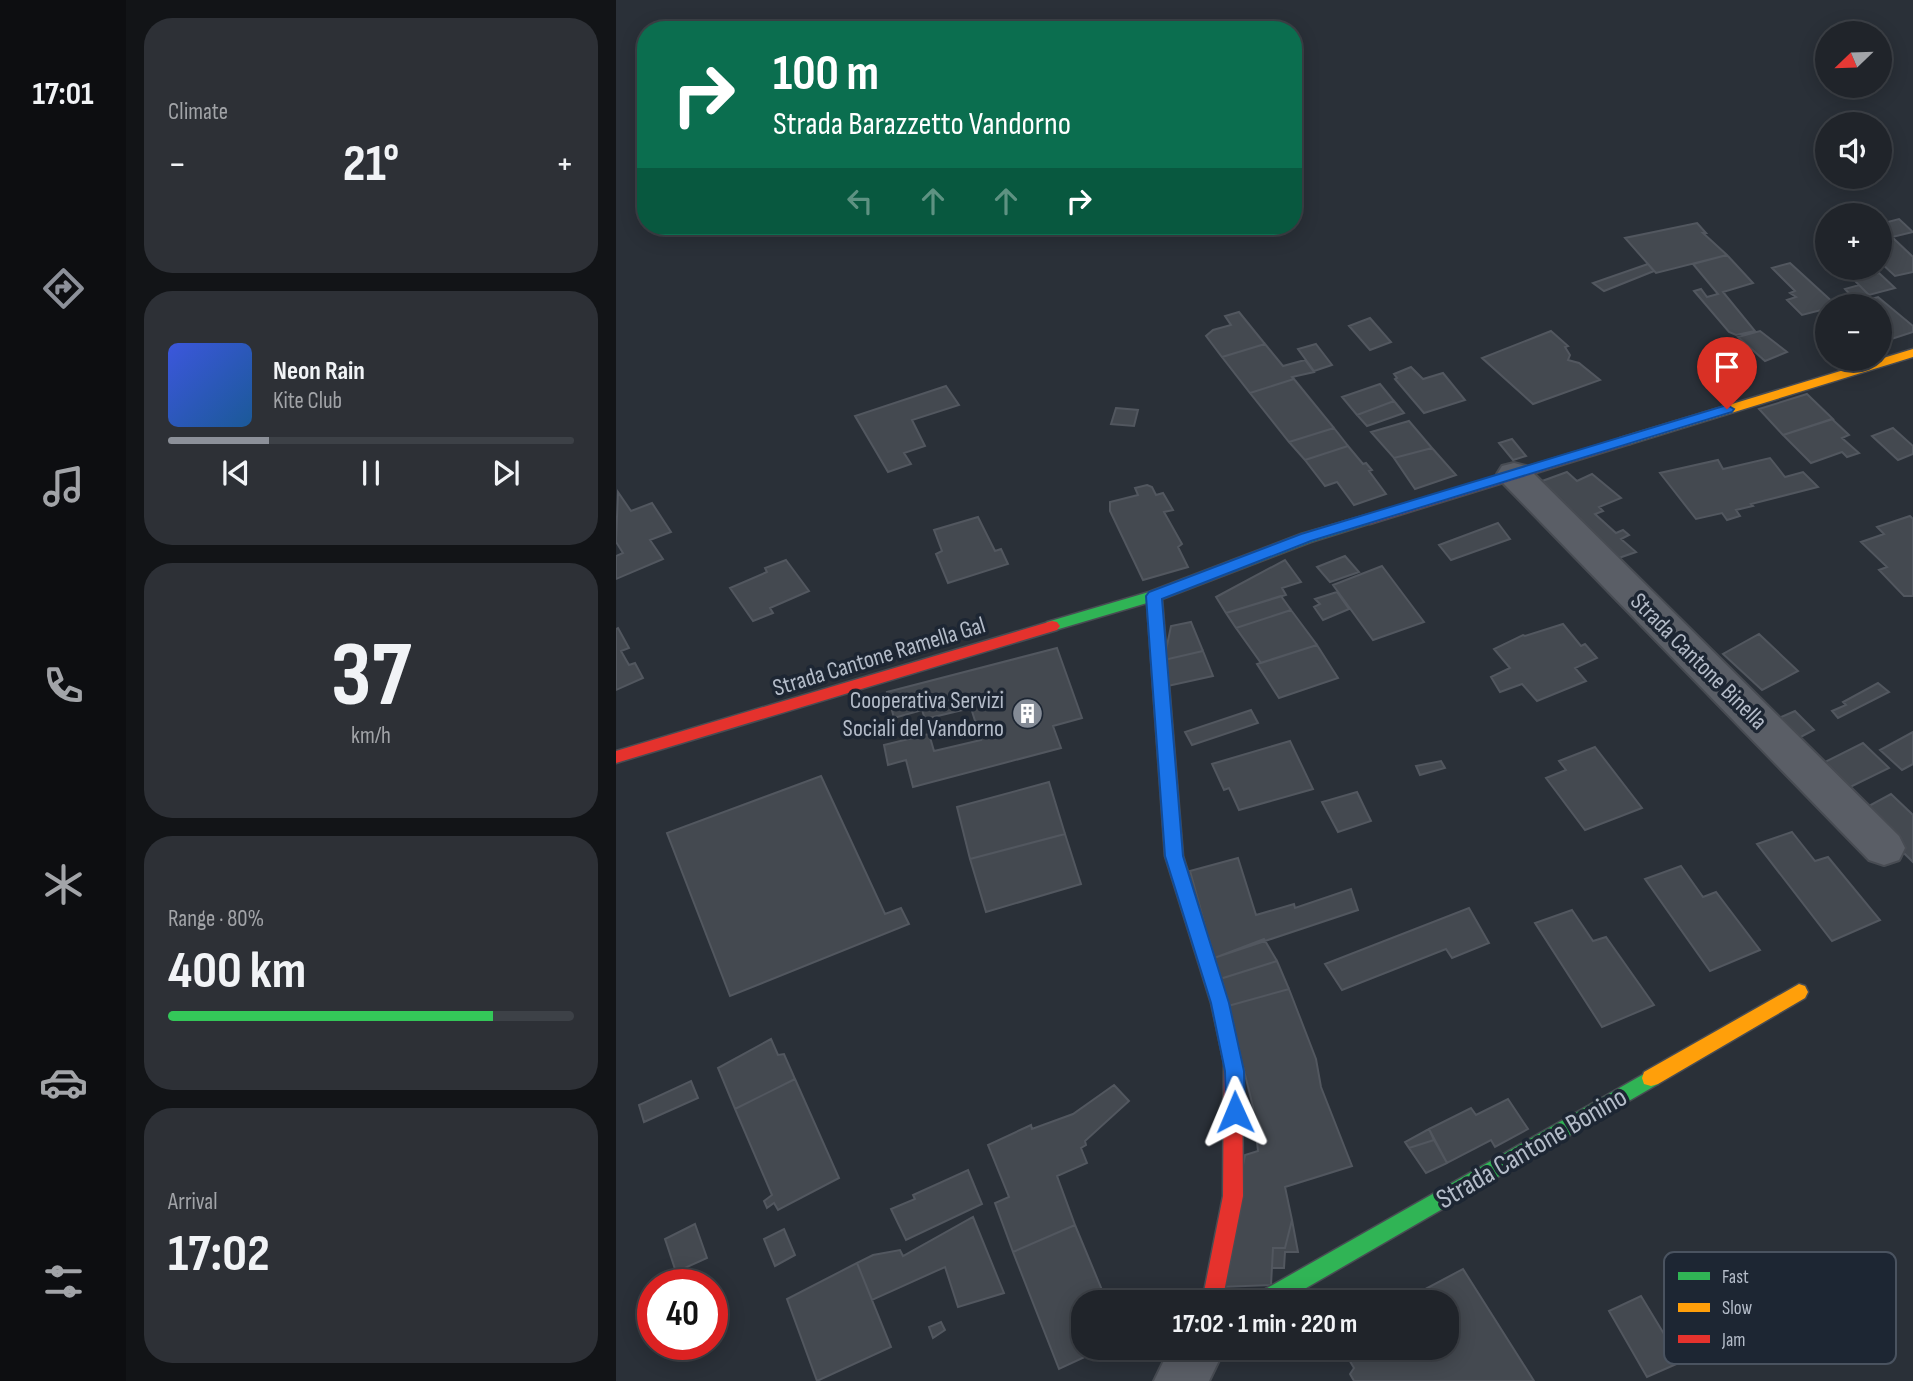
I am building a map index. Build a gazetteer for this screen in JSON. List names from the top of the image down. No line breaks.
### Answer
{"streets":{"street":["Strada Cantone Ramella Gal","Strada Cantone Binella","Strada Cantone Bonino"]},"crossings":[["Strada Cantone Ramella Gal","Strada Cantone Binella"]],"places":{"building":["Cooperativa Servizi Sociali del Vandorno"]},"legend":["Fast","Slow","Jam"],"north":"bottom left","page":{"tabs":"17:01","tile":["Climate",["37","km/h"],["Range · 80%","400 km"],["Arrival","17:02"]],"map_buttons":["+","−"],"turn":["100 m","Strada Barazzetto Vandorno"],"heat":["−","21°","+"],"song":["Neon Rain","Kite Club"],"limit":"40","trip":"17:02 · 1 min · 220 m"}}
